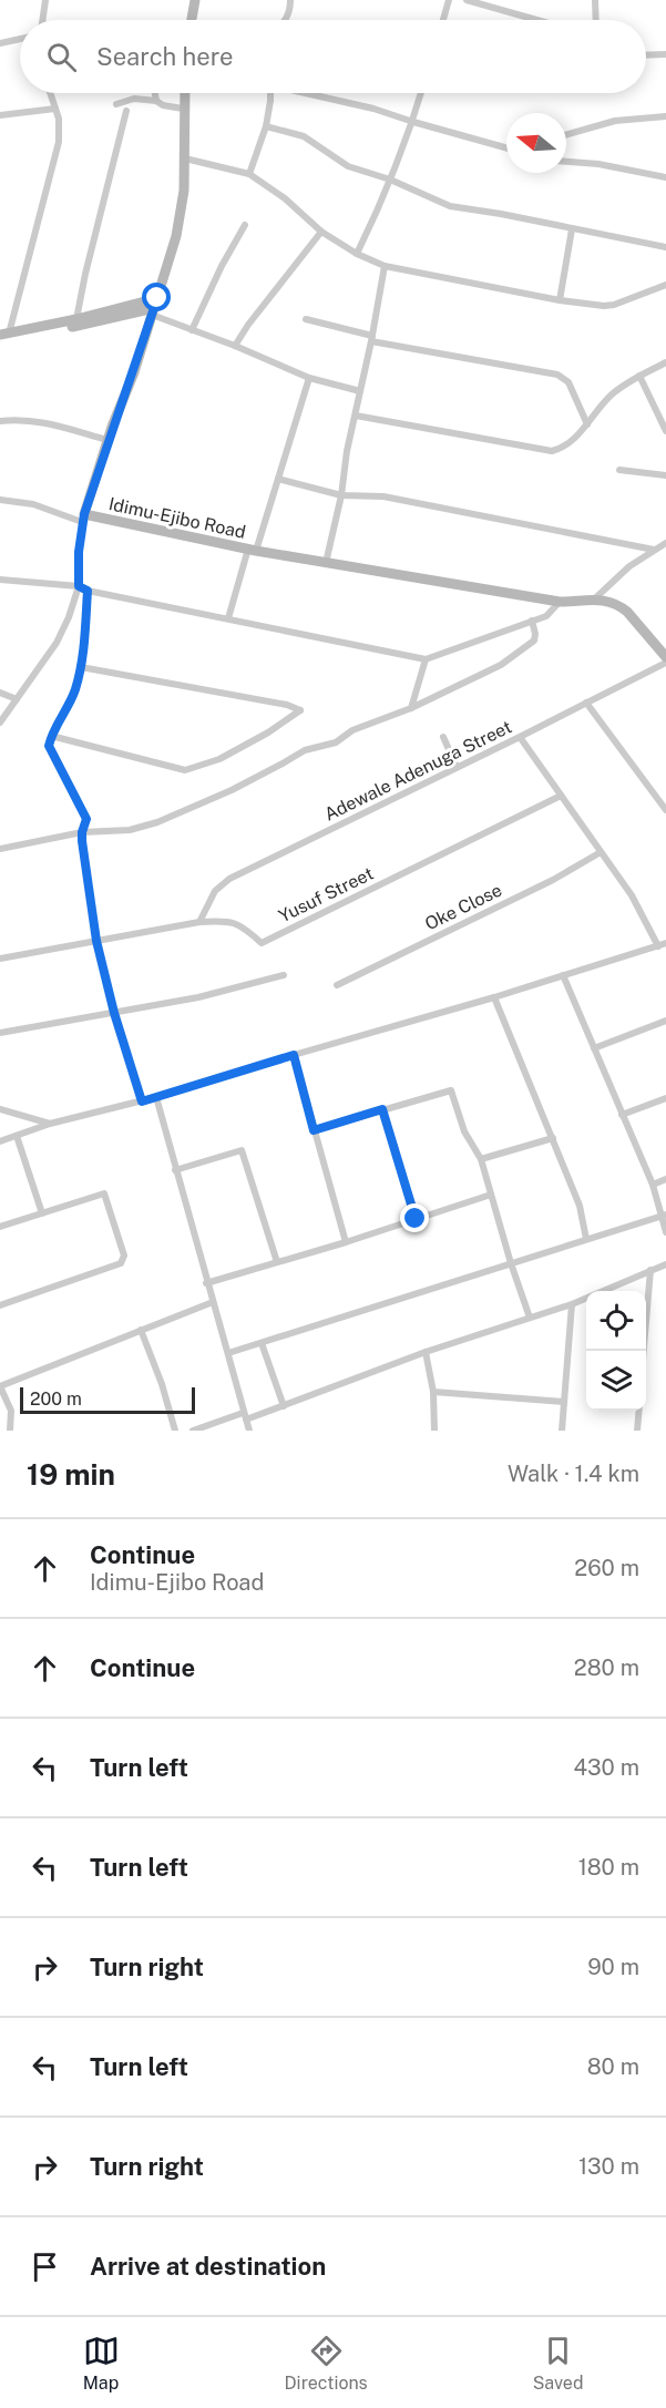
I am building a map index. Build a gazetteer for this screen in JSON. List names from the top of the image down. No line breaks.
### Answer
{"streets":{"main road":["Idimu-Ejibo Road"],"street":["Adewale Adenuga Street","Yusuf Street","Oke Close"]},"crossings":[["Adewale Adenuga Street","Yusuf Street"]],"scale_bar":"200 m","north":"left","page":{"search":"Search here","scale":"200 m","heading":["19 min","Walk · 1.4 km"],"list":[["Continue","Idimu-Ejibo Road","260 m"],["Continue","280 m"],["Turn left","430 m"],["Turn left","180 m"],["Turn right","90 m"],["Turn left","80 m"],["Turn right","130 m"],"Arrive at destination"],"nav":["Map","Directions","Saved"]}}
